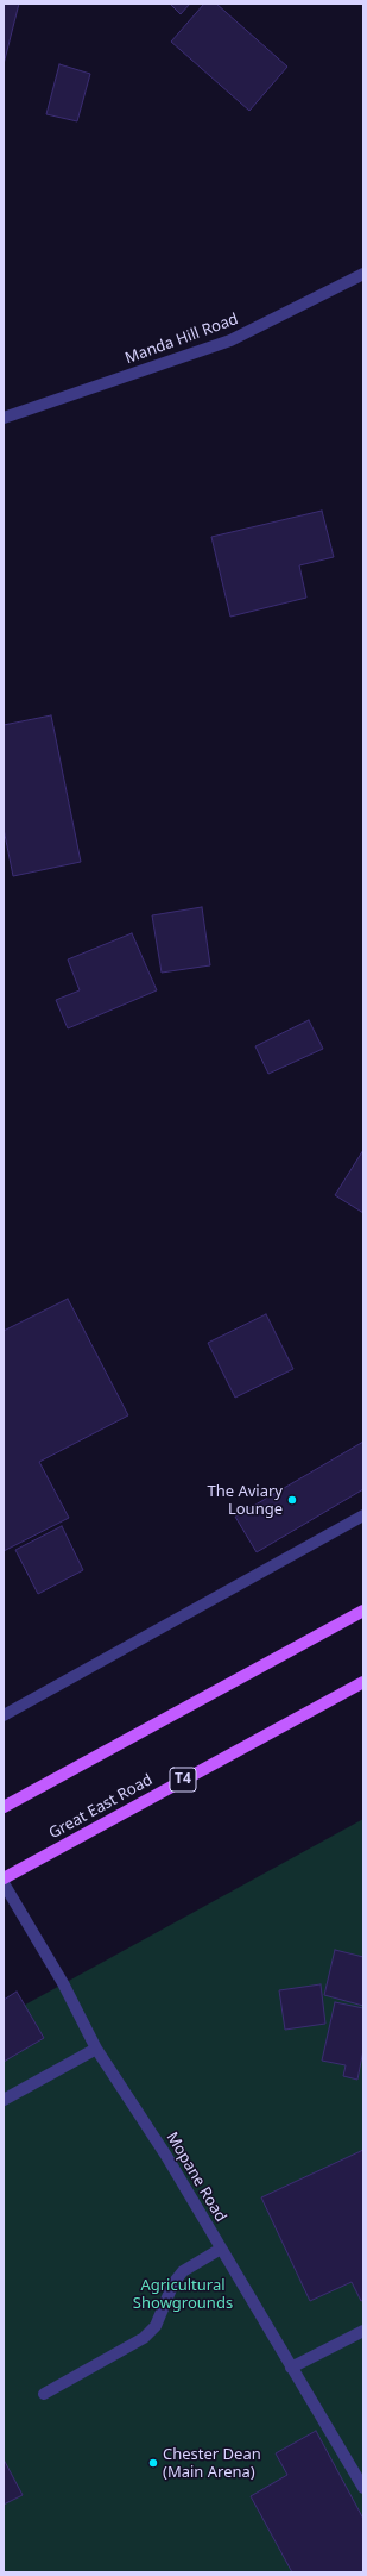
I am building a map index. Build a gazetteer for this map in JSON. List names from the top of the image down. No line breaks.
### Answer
{"streets":{"main road":["T4","Great East Road"],"street":["Manda Hill Road","Mopane Road"]},"parks":["Agricultural Showgrounds"],"places":["The Aviary Lounge","Chester Dean (Main Arena)"]}
